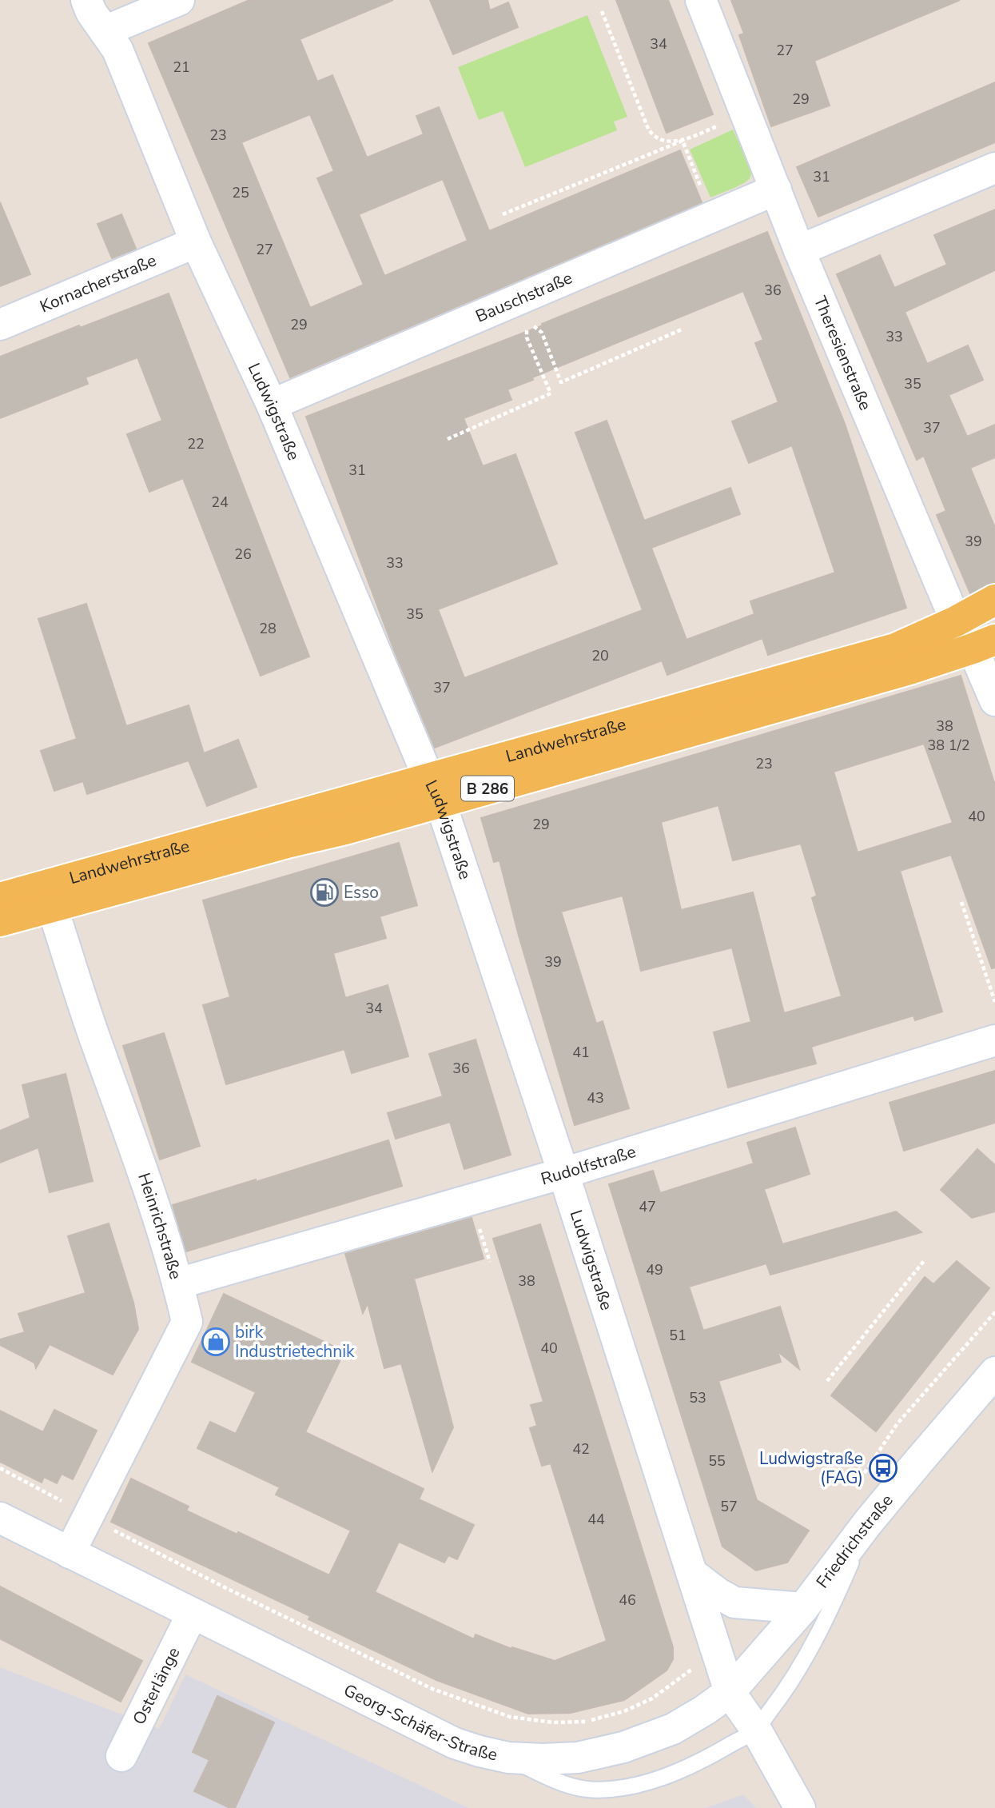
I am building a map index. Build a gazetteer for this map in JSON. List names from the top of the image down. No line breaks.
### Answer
{"streets":{"main road":["Landwehrstraße","B 286"],"street":["Kornacherstraße","Bauschstraße","Theresienstraße","Ludwigstraße","Rudolfstraße","Heinrichstraße","Friedrichstraße","Osterlänge","Georg-Schäfer-Straße"]},"crossings":[["Kornacherstraße","Ludwigstraße"],["Bauschstraße","Theresienstraße"],["Bauschstraße","Ludwigstraße"],["Theresienstraße","Landwehrstraße"],["Ludwigstraße","Landwehrstraße"],["Ludwigstraße","Rudolfstraße"],["Ludwigstraße","Friedrichstraße"],["Ludwigstraße","Georg-Schäfer-Straße"],["Landwehrstraße","Heinrichstraße"],["Rudolfstraße","Heinrichstraße"],["Heinrichstraße","Georg-Schäfer-Straße"],["Friedrichstraße","Georg-Schäfer-Straße"],["Osterlänge","Georg-Schäfer-Straße"]],"places":{"fuel station":["Esso"],"shop":["birk Industrietechnik"],"bus stop":["Ludwigstraße (FAG)"]},"house_numbers":["34","27","21","29","23","31","25","27","36","29","33","35","37","22","31","24","39","26","33","35","28","20","37","38","38 1/2","23","40","29","39","34","41","36","43","47","49","38","51","40","53","42","55","57","44","46"]}
